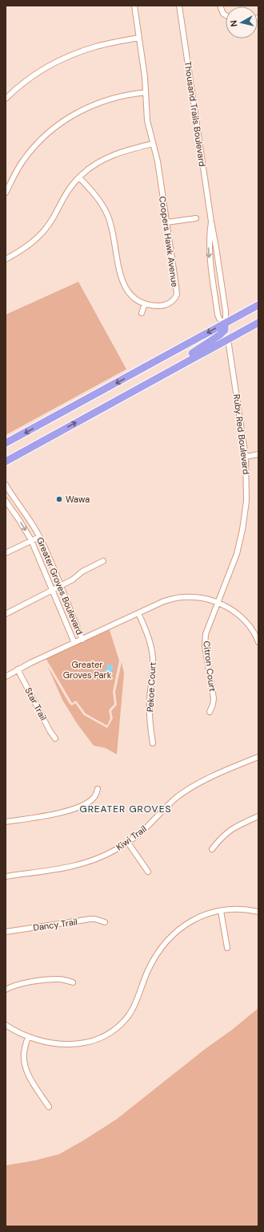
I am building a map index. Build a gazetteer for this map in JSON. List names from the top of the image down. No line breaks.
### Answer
{"streets":{"street":["Thousand Trails Boulevard","Coopers Hawk Avenue","Ruby Red Boulevard","Greater Groves Boulevard","Citron Court","Pekoe Court","Star Trail","Kiwi Trail","Dancy Trail"]},"crossings":[["Ruby Red Boulevard","Greater Groves Boulevard"],["Ruby Red Boulevard","Citron Court"],["Greater Groves Boulevard","Citron Court"],["Greater Groves Boulevard","Pekoe Court"],["Greater Groves Boulevard","Star Trail"]],"districts":["GREATER GROVES"],"parks":["Greater Groves Park"],"places":["Wawa"],"north":"left"}
